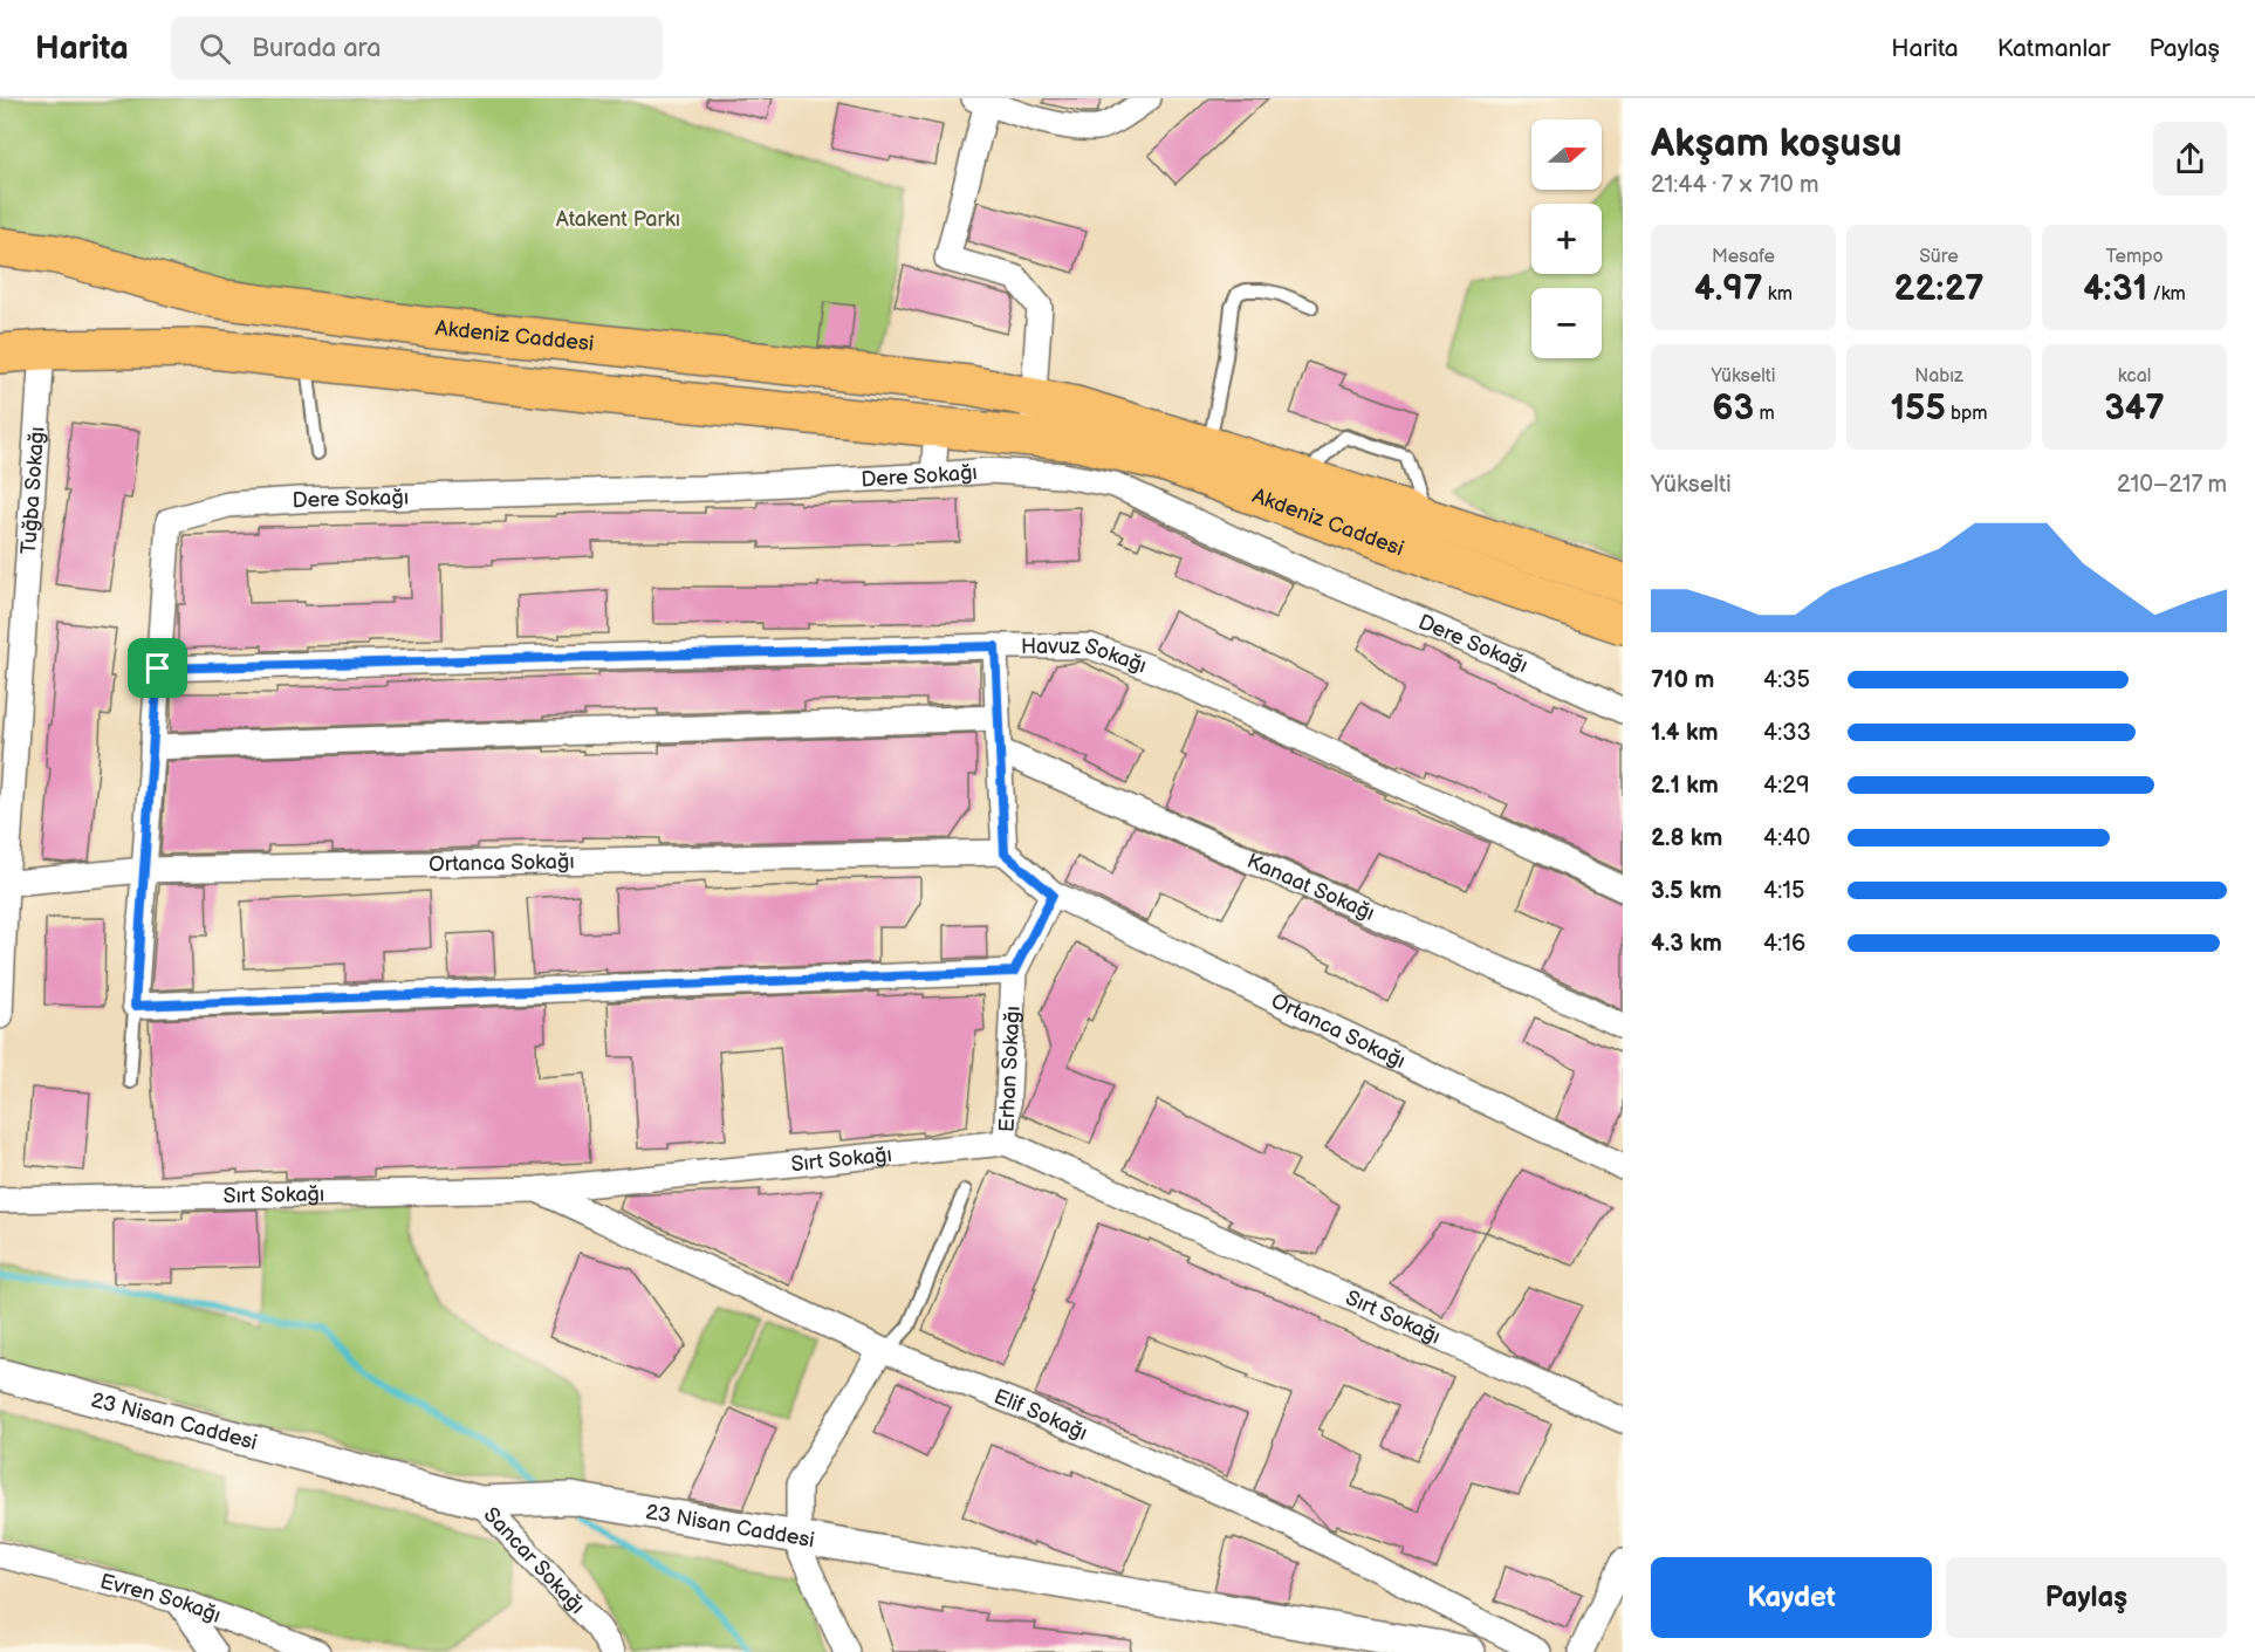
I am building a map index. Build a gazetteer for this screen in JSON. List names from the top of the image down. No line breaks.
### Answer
{"streets":{"main road":["Akdeniz Caddesi"],"street":["Dere Sokağı","Tuğba Sokağı","Havuz Sokağı","Ortanca Sokağı","Kanaat Sokağı","Erhan Sokağı","Sırt Sokağı","Elif Sokağı","23 Nisan Caddesi","Sancar Sokağı","Evren Sokağı"]},"crossings":[["Akdeniz Caddesi","Tuğba Sokağı"],["Dere Sokağı","Havuz Sokağı"],["Tuğba Sokağı","Ortanca Sokağı"],["Ortanca Sokağı","Erhan Sokağı"],["Erhan Sokağı","Sırt Sokağı"],["Sırt Sokağı","Elif Sokağı"],["23 Nisan Caddesi","Sancar Sokağı"]],"parks":["Atakent Parkı"],"north":"right","page":{"header":"Harita","search":"Burada ara","nav":["Harita","Katmanlar","Paylaş"],"heading":["Akşam koşusu","21:44 · 7 × 710 m"],"map_buttons":["+","−"],"stats":[["Mesafe","4.97 km"],["Süre","22:27"],["Tempo","4:31 /km"],["Yükselti","63 m"],["Nabız","155 bpm"],["kcal","347"]],"chart":["Yükselti","210–217 m"],"list":[{"name":"710 m","note":"4:35"},{"name":"1.4 km","note":"4:33"},{"name":"2.1 km","note":"4:29"},{"name":"2.8 km","note":"4:40"},{"name":"3.5 km","note":"4:15"},{"name":"4.3 km","note":"4:16"}],"buttons":["Kaydet","Paylaş"]}}
